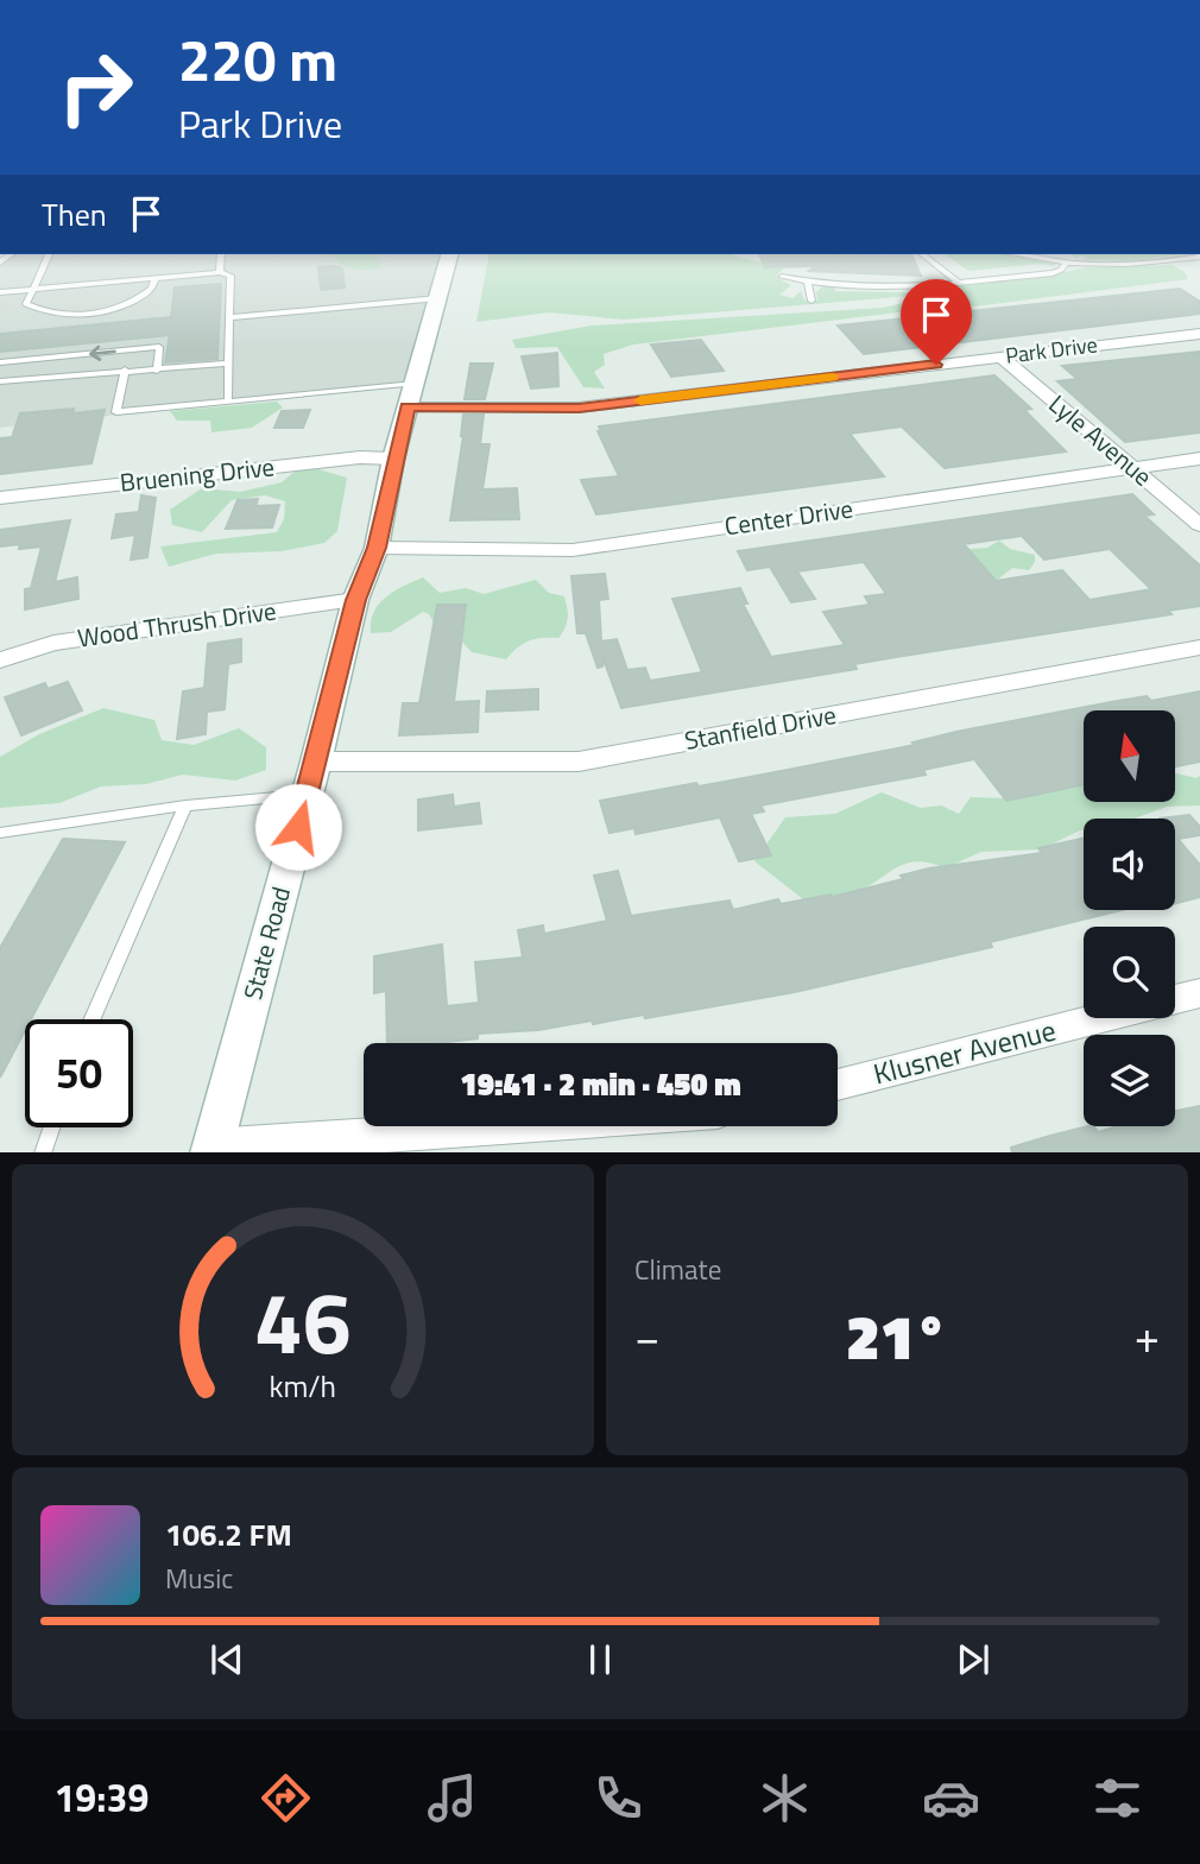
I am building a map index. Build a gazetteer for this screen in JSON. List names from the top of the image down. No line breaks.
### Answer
{"streets":{"main road":["State Road"],"street":["Park Drive","Lyle Avenue","Bruening Drive","Center Drive","Wood Thrush Drive","Stanfield Drive","Klusner Avenue"]},"crossings":[["Park Drive","Lyle Avenue"],["Park Drive","State Road"],["Lyle Avenue","Center Drive"],["Bruening Drive","State Road"],["Center Drive","State Road"],["Wood Thrush Drive","State Road"],["Stanfield Drive","State Road"]],"north":"top","page":{"turn":["220 m","Park Drive"],"then":"Then","limit":"50","trip":"19:41 · 2 min · 450 m","tile":"Climate","heat":["−","21°","+"],"song":["106.2 FM","Music"],"tabs":"19:39","gauge":["46","km/h"]}}
